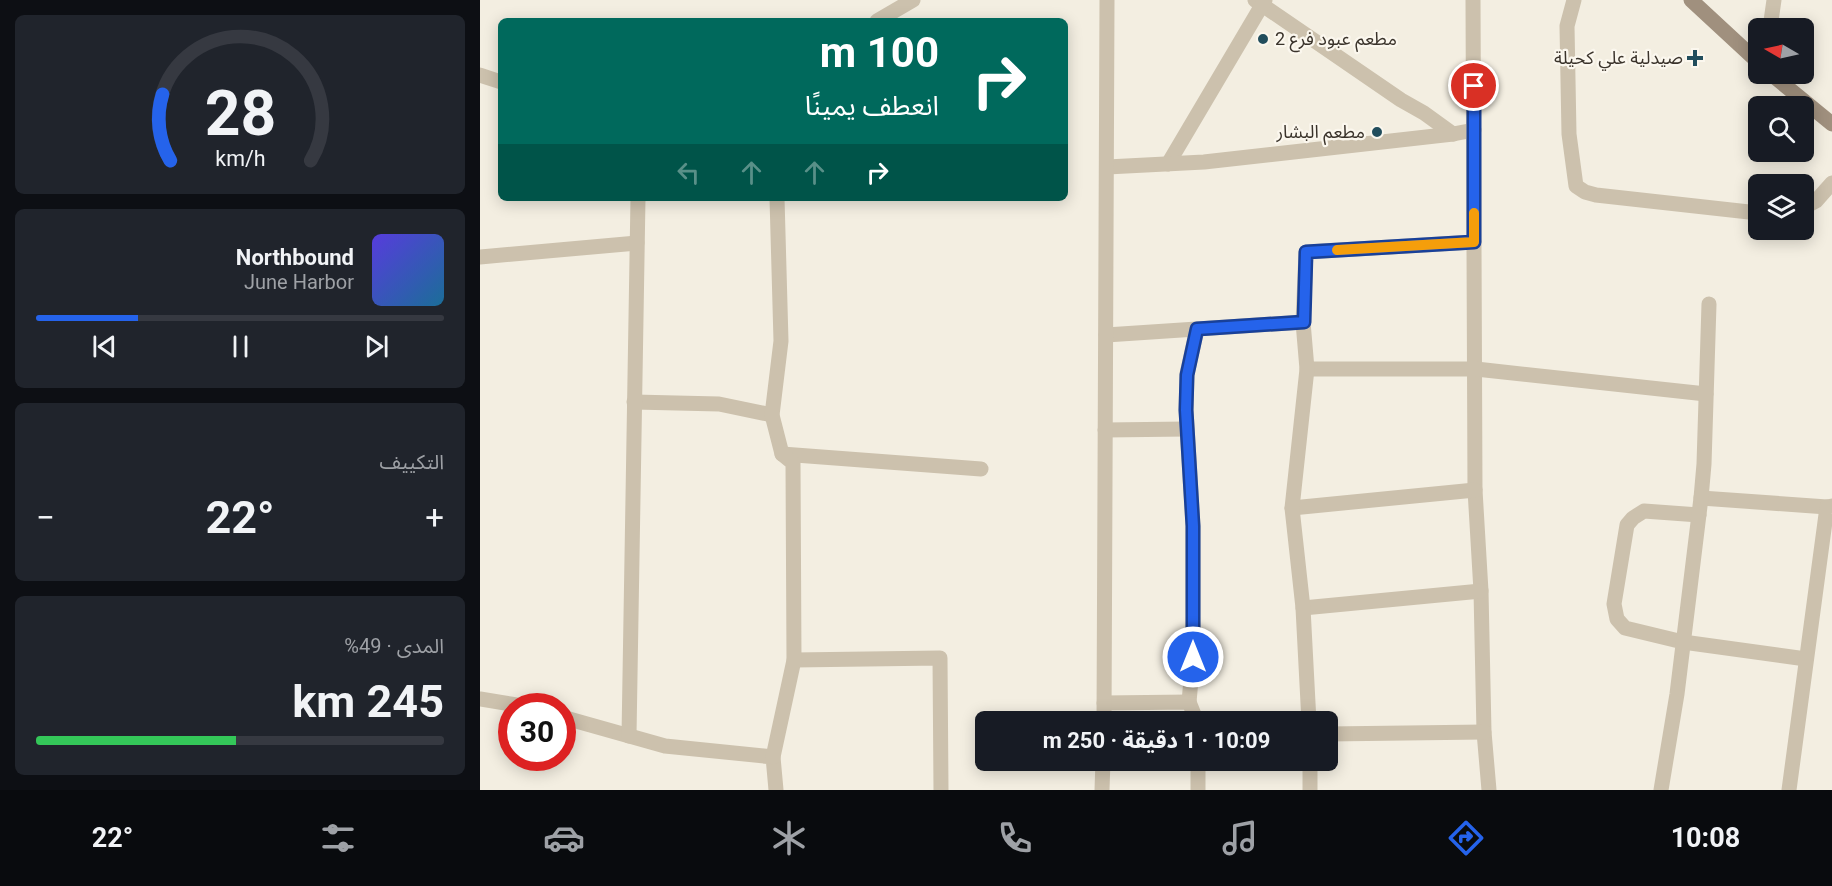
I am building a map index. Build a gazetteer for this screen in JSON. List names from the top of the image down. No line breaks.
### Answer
{"places":{"other":["مطعم عبود فرع 2","مطعم البشار"],"health":["صيدلية علي كحيلة"]},"north":"left","page":{"turn":["100 m","انعطف يمينًا"],"song":["Northbound","June Harbor"],"tile":["التكييف",["المدى · 49%","245 km"]],"heat":["−","22°","+"],"limit":"30","trip":"10:09 · 1 دقيقة · 250 m","tabs":["10:08","22°"],"gauge":["28","km/h"]}}
